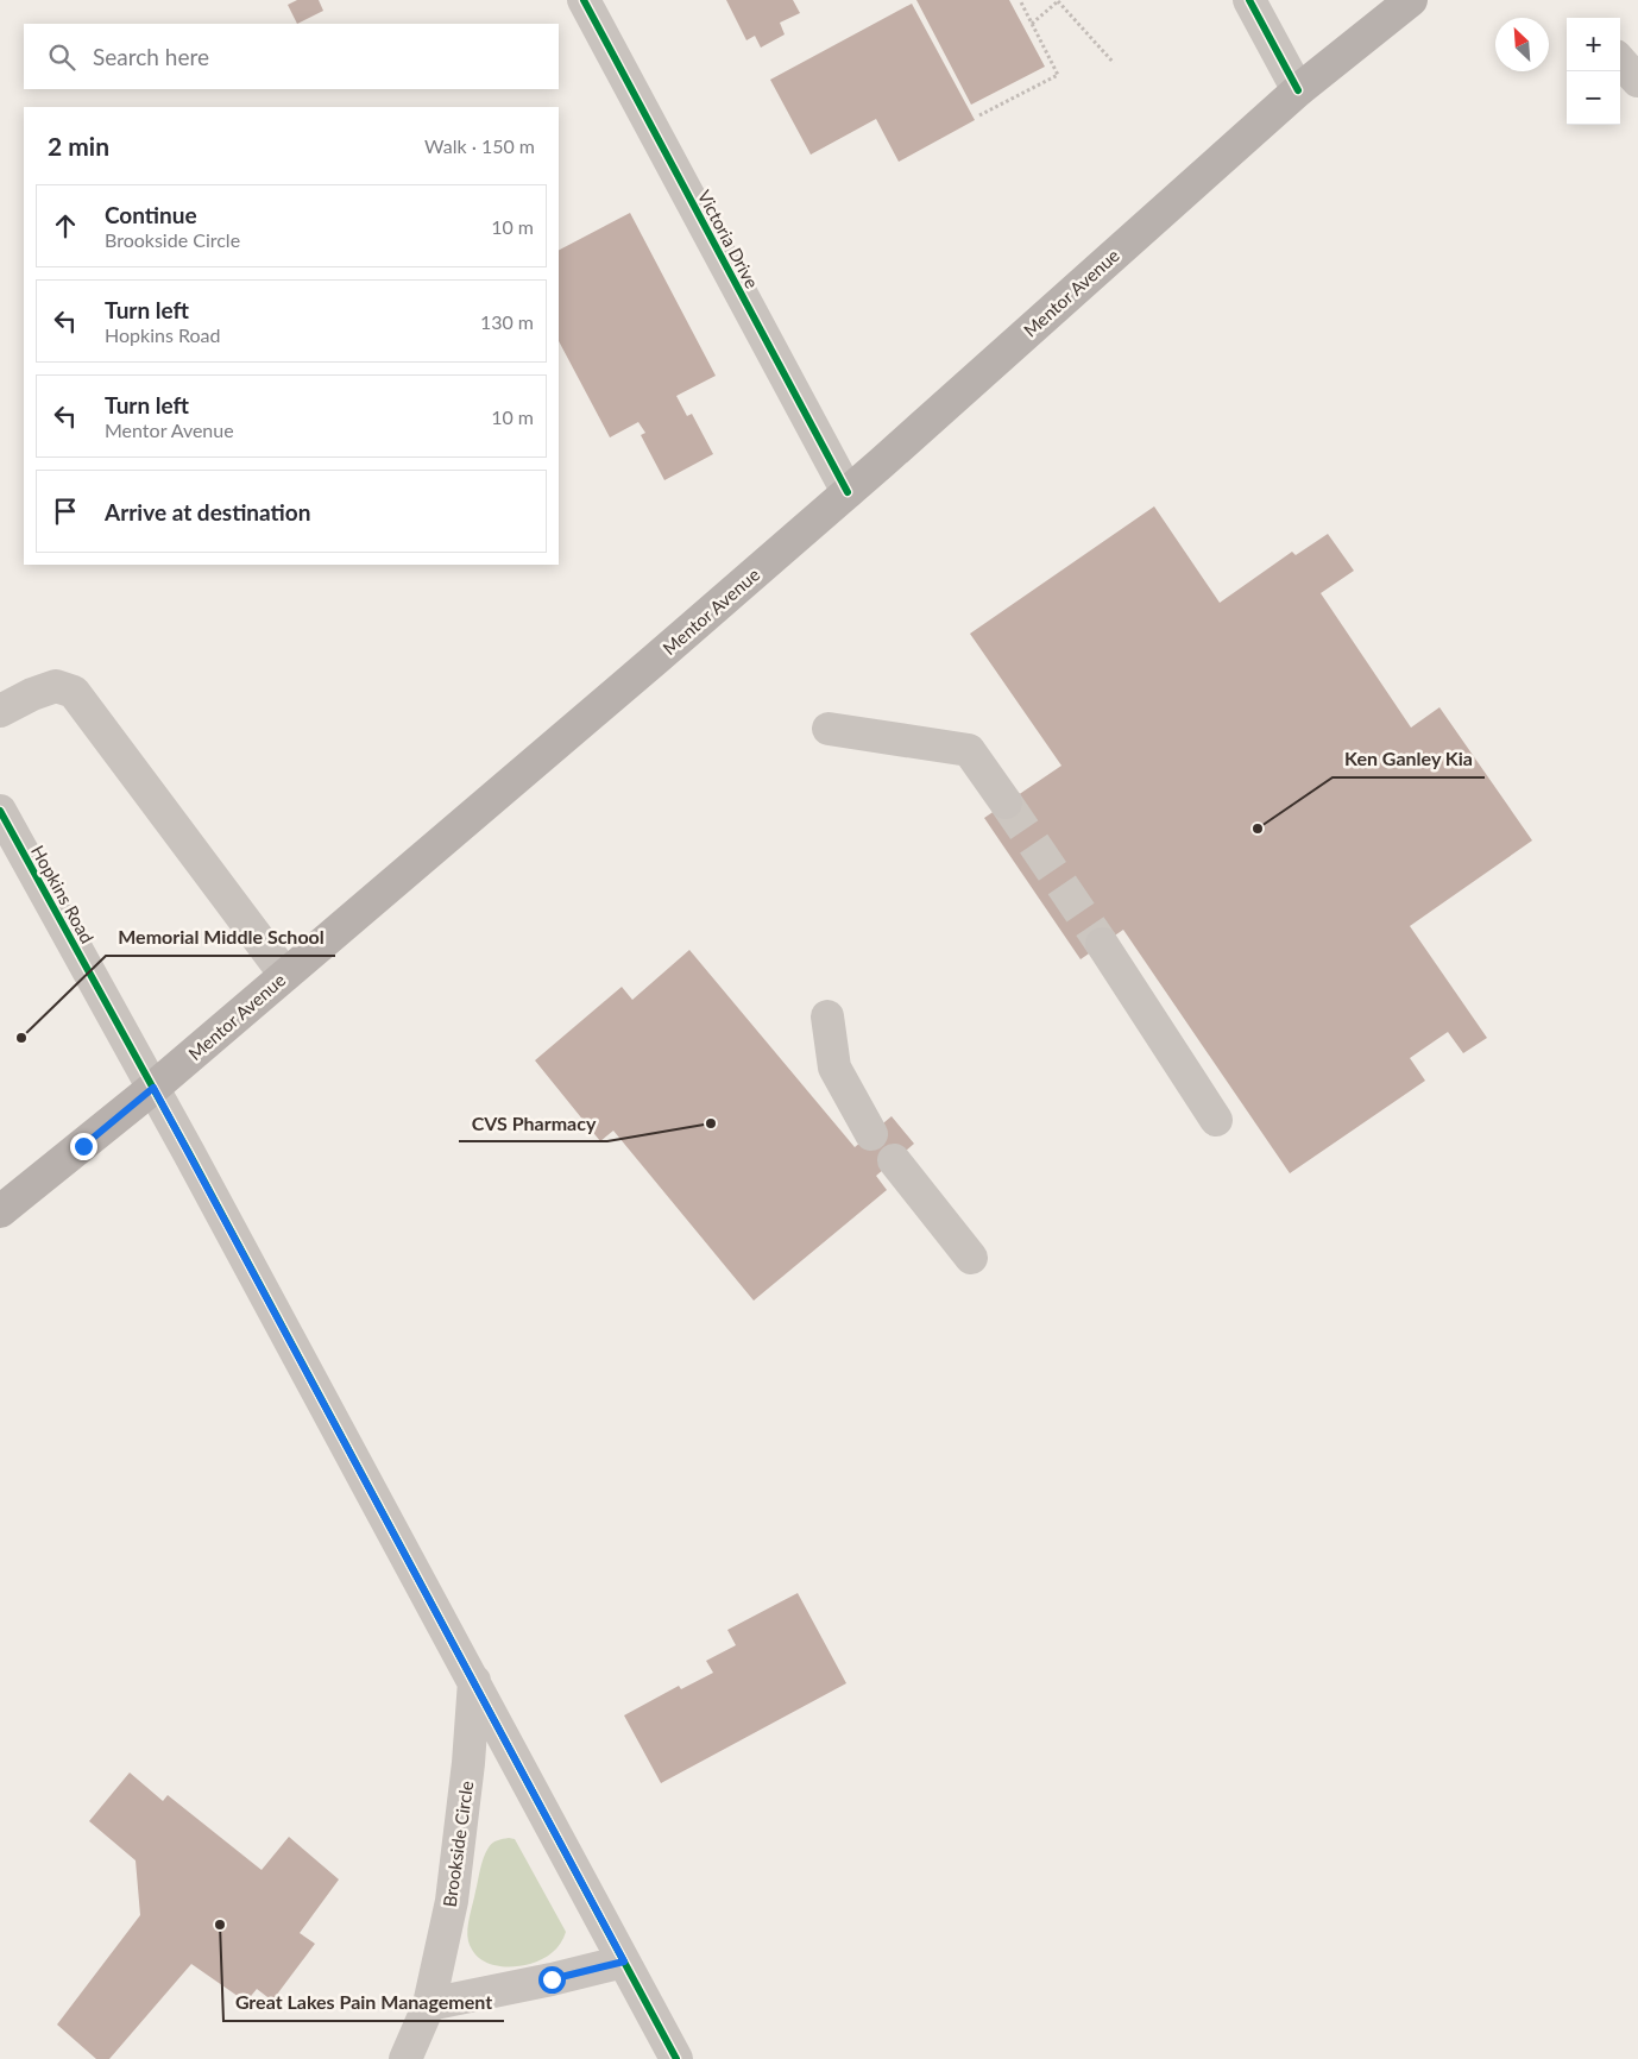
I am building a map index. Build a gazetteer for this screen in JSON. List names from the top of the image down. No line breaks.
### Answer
{"streets":{"main road":["Mentor Avenue"],"street":["Victoria Drive","Hopkins Road","Brookside Circle"]},"crossings":[["Victoria Drive","Mentor Avenue"],["Mentor Avenue","Hopkins Road"],["Hopkins Road","Brookside Circle"]],"places":["Ken Ganley Kia","Memorial Middle School","CVS Pharmacy","Great Lakes Pain Management"],"north":"top left","page":{"map_buttons":["+","−"],"search":"Search here","heading":["2 min","Walk · 150 m"],"list":[["Continue","Brookside Circle","10 m"],["Turn left","Hopkins Road","130 m"],["Turn left","Mentor Avenue","10 m"],"Arrive at destination"]}}
